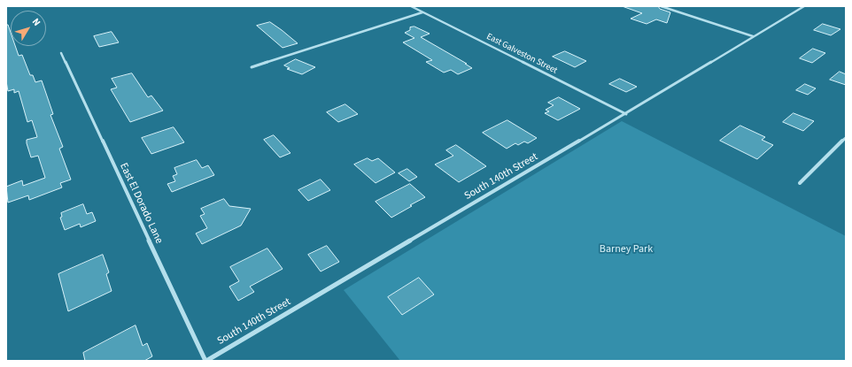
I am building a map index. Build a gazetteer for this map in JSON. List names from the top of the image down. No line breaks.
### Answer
{"streets":{"street":["East Galveston Street","South 140th Street","East El Dorado Lane"]},"crossings":[["East Galveston Street","South 140th Street"],["South 140th Street","East El Dorado Lane"]],"parks":["Barney Park"],"north":"top right"}
